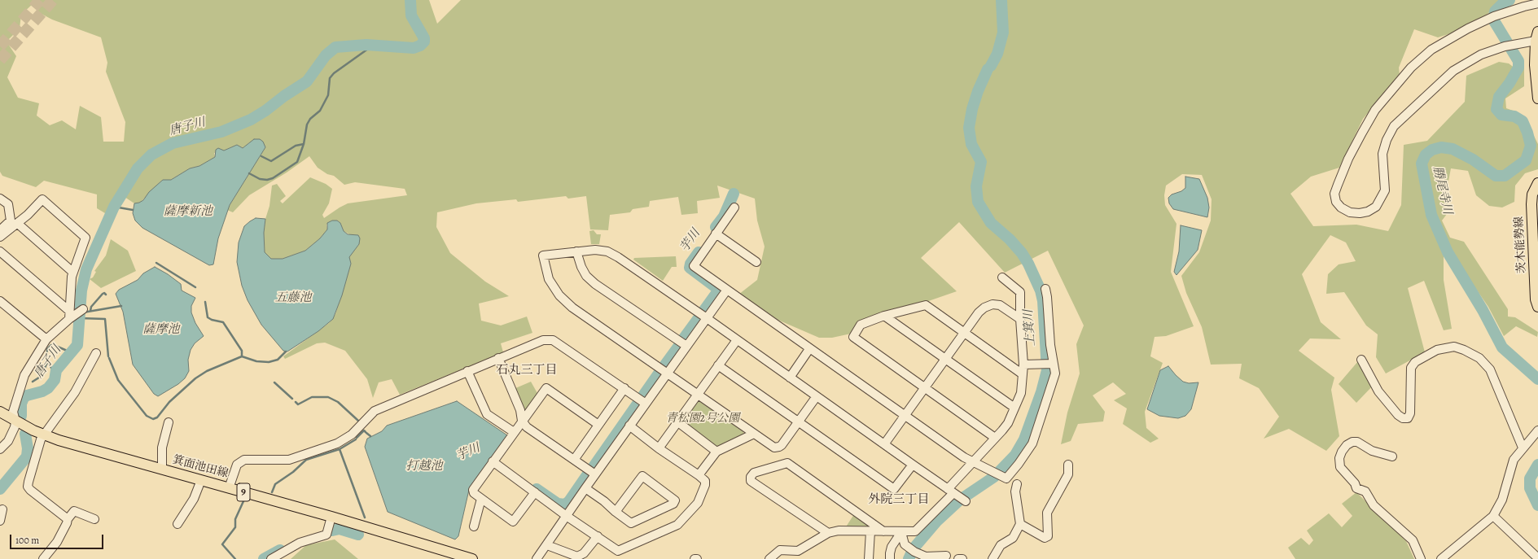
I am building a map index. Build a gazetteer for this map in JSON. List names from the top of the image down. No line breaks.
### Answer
{"streets":{"main road":["茨木能勢線","箕面池田線","9"]},"districts":["石丸三丁目","外院三丁目"],"water":["唐子川","勝尾寺川","薩摩新池","芋川","五藤池","上箕川","薩摩池","打越池"],"parks":["青松園2号公園"],"scale_bar":"100 m"}
